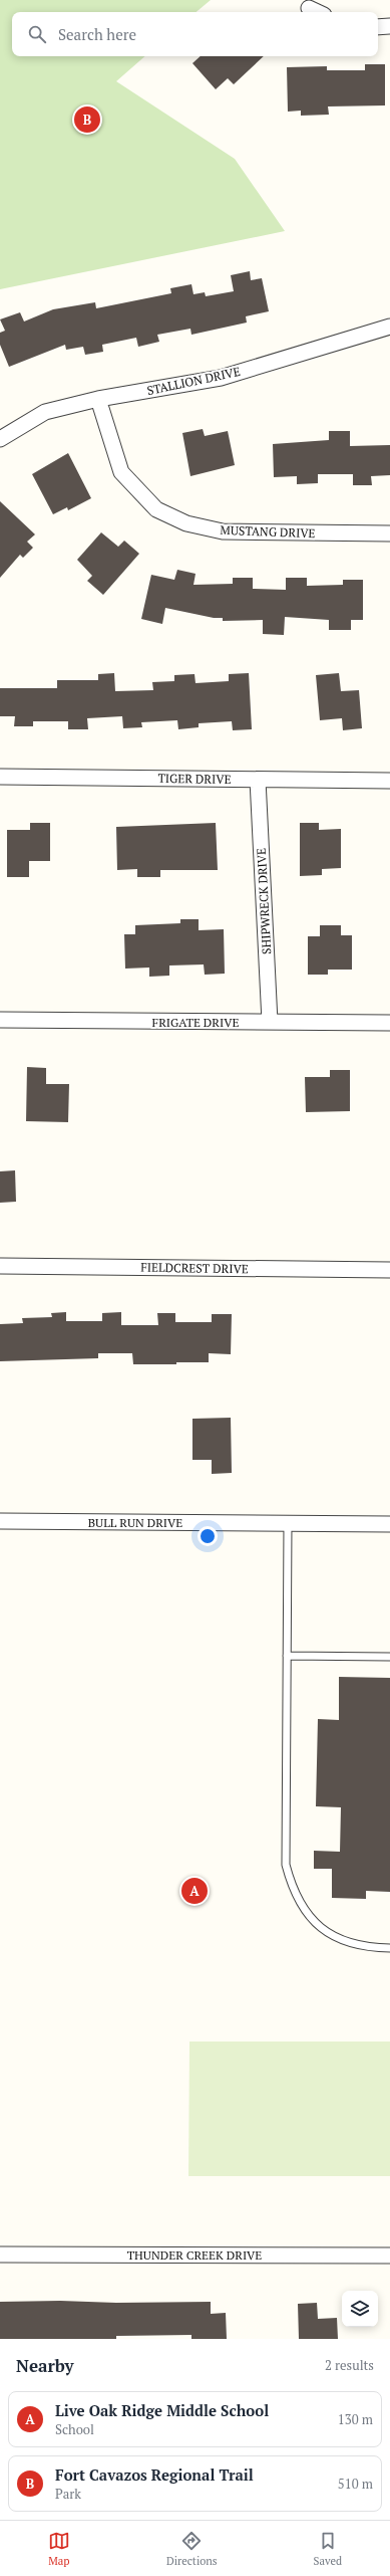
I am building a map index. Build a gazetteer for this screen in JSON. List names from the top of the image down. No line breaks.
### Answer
{"streets":{"street":["STALLION DRIVE","MUSTANG DRIVE","TIGER DRIVE","SHIPWRECK DRIVE","FRIGATE DRIVE","FIELDCREST DRIVE","BULL RUN DRIVE","THUNDER CREEK DRIVE"]},"crossings":[["STALLION DRIVE","MUSTANG DRIVE"],["TIGER DRIVE","SHIPWRECK DRIVE"],["SHIPWRECK DRIVE","FRIGATE DRIVE"]],"page":{"search":"Search here","pins":["B","A"],"heading":["Nearby","2 results"],"list":[{"mark":"A","name":"Live Oak Ridge Middle School","note":"School","value":"130 m"},{"mark":"B","name":"Fort Cavazos Regional Trail","note":"Park","value":"510 m"}],"nav":["Map","Directions","Saved"]}}
